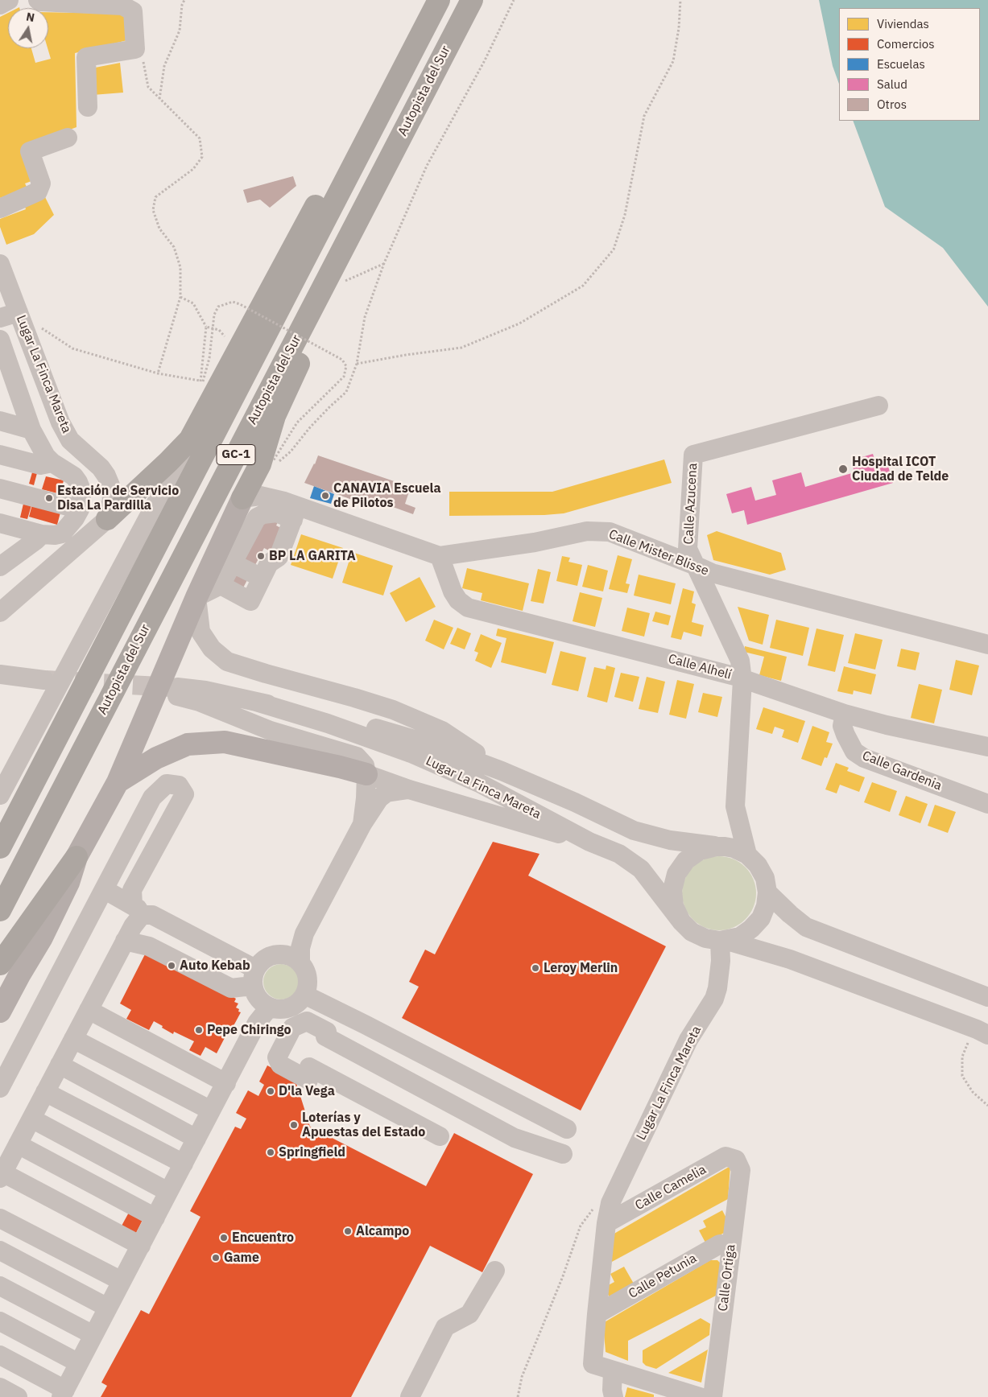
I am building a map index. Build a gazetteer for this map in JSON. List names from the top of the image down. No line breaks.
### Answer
{"streets":{"highway":["Autopista del Sur","GC-1"],"street":["Lugar La Finca Mareta","Calle Azucena","Calle Mister Blisse","Calle Alhelí","Calle Gardenia","Calle Camelia","Calle Petunia","Calle Ortiga"]},"crossings":[["Lugar La Finca Mareta","Calle Azucena"],["Lugar La Finca Mareta","Calle Camelia"],["Lugar La Finca Mareta","Calle Petunia"],["Calle Azucena","Calle Mister Blisse"],["Calle Azucena","Calle Alhelí"],["Calle Mister Blisse","Calle Alhelí"],["Calle Alhelí","Calle Gardenia"],["Calle Camelia","Calle Ortiga"],["Calle Petunia","Calle Ortiga"]],"places":["Hospital ICOT Ciudad de Telde","CANAVIA Escuela de Pilotos","Estación de Servicio Disa La Pardilla","BP LA GARITA","Auto Kebab","Leroy Merlin","Pepe Chiringo","D'la Vega","Loterías y Apuestas del Estado","Springfield","Alcampo","Encuentro","Game"],"legend":["Viviendas","Comercios","Escuelas","Salud","Otros"],"north":"top"}
